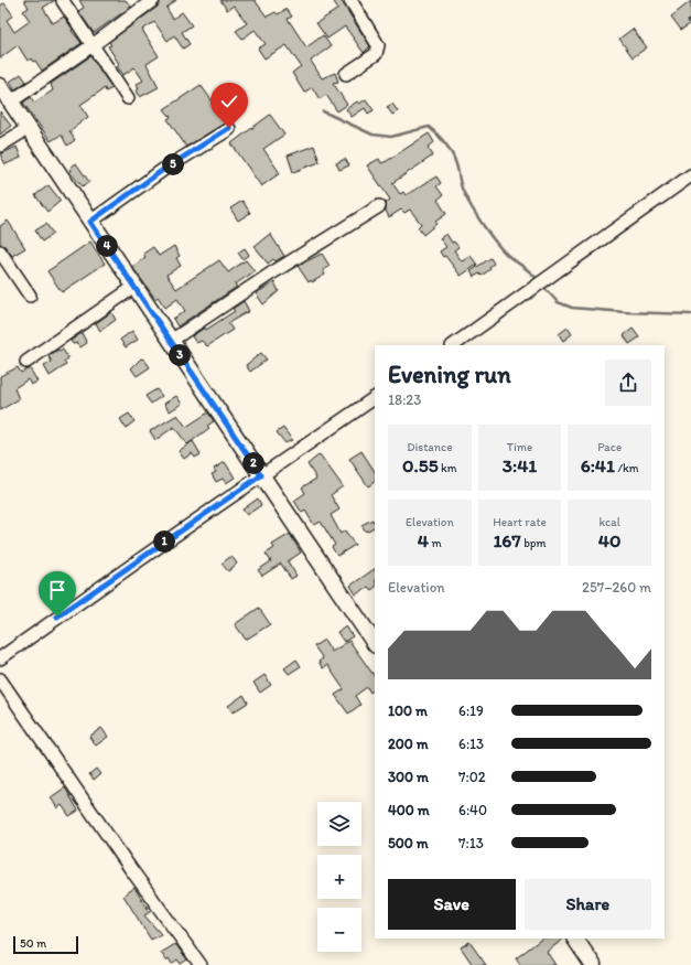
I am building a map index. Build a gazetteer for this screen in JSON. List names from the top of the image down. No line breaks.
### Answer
{"scale_bar":"50 m","page":{"pins":["5","4","3","2","1"],"heading":["Evening run","18:23"],"stats":[["Distance","0.55 km"],["Time","3:41"],["Pace","6:41 /km"],["Elevation","4 m"],["Heart rate","167 bpm"],["kcal","40"]],"chart":["Elevation","257–260 m"],"list":[{"name":"100 m","note":"6:19"},{"name":"200 m","note":"6:13"},{"name":"300 m","note":"7:02"},{"name":"400 m","note":"6:40"},{"name":"500 m","note":"7:13"}],"map_buttons":["+","−"],"buttons":["Save","Share"],"scale":"50 m"}}
